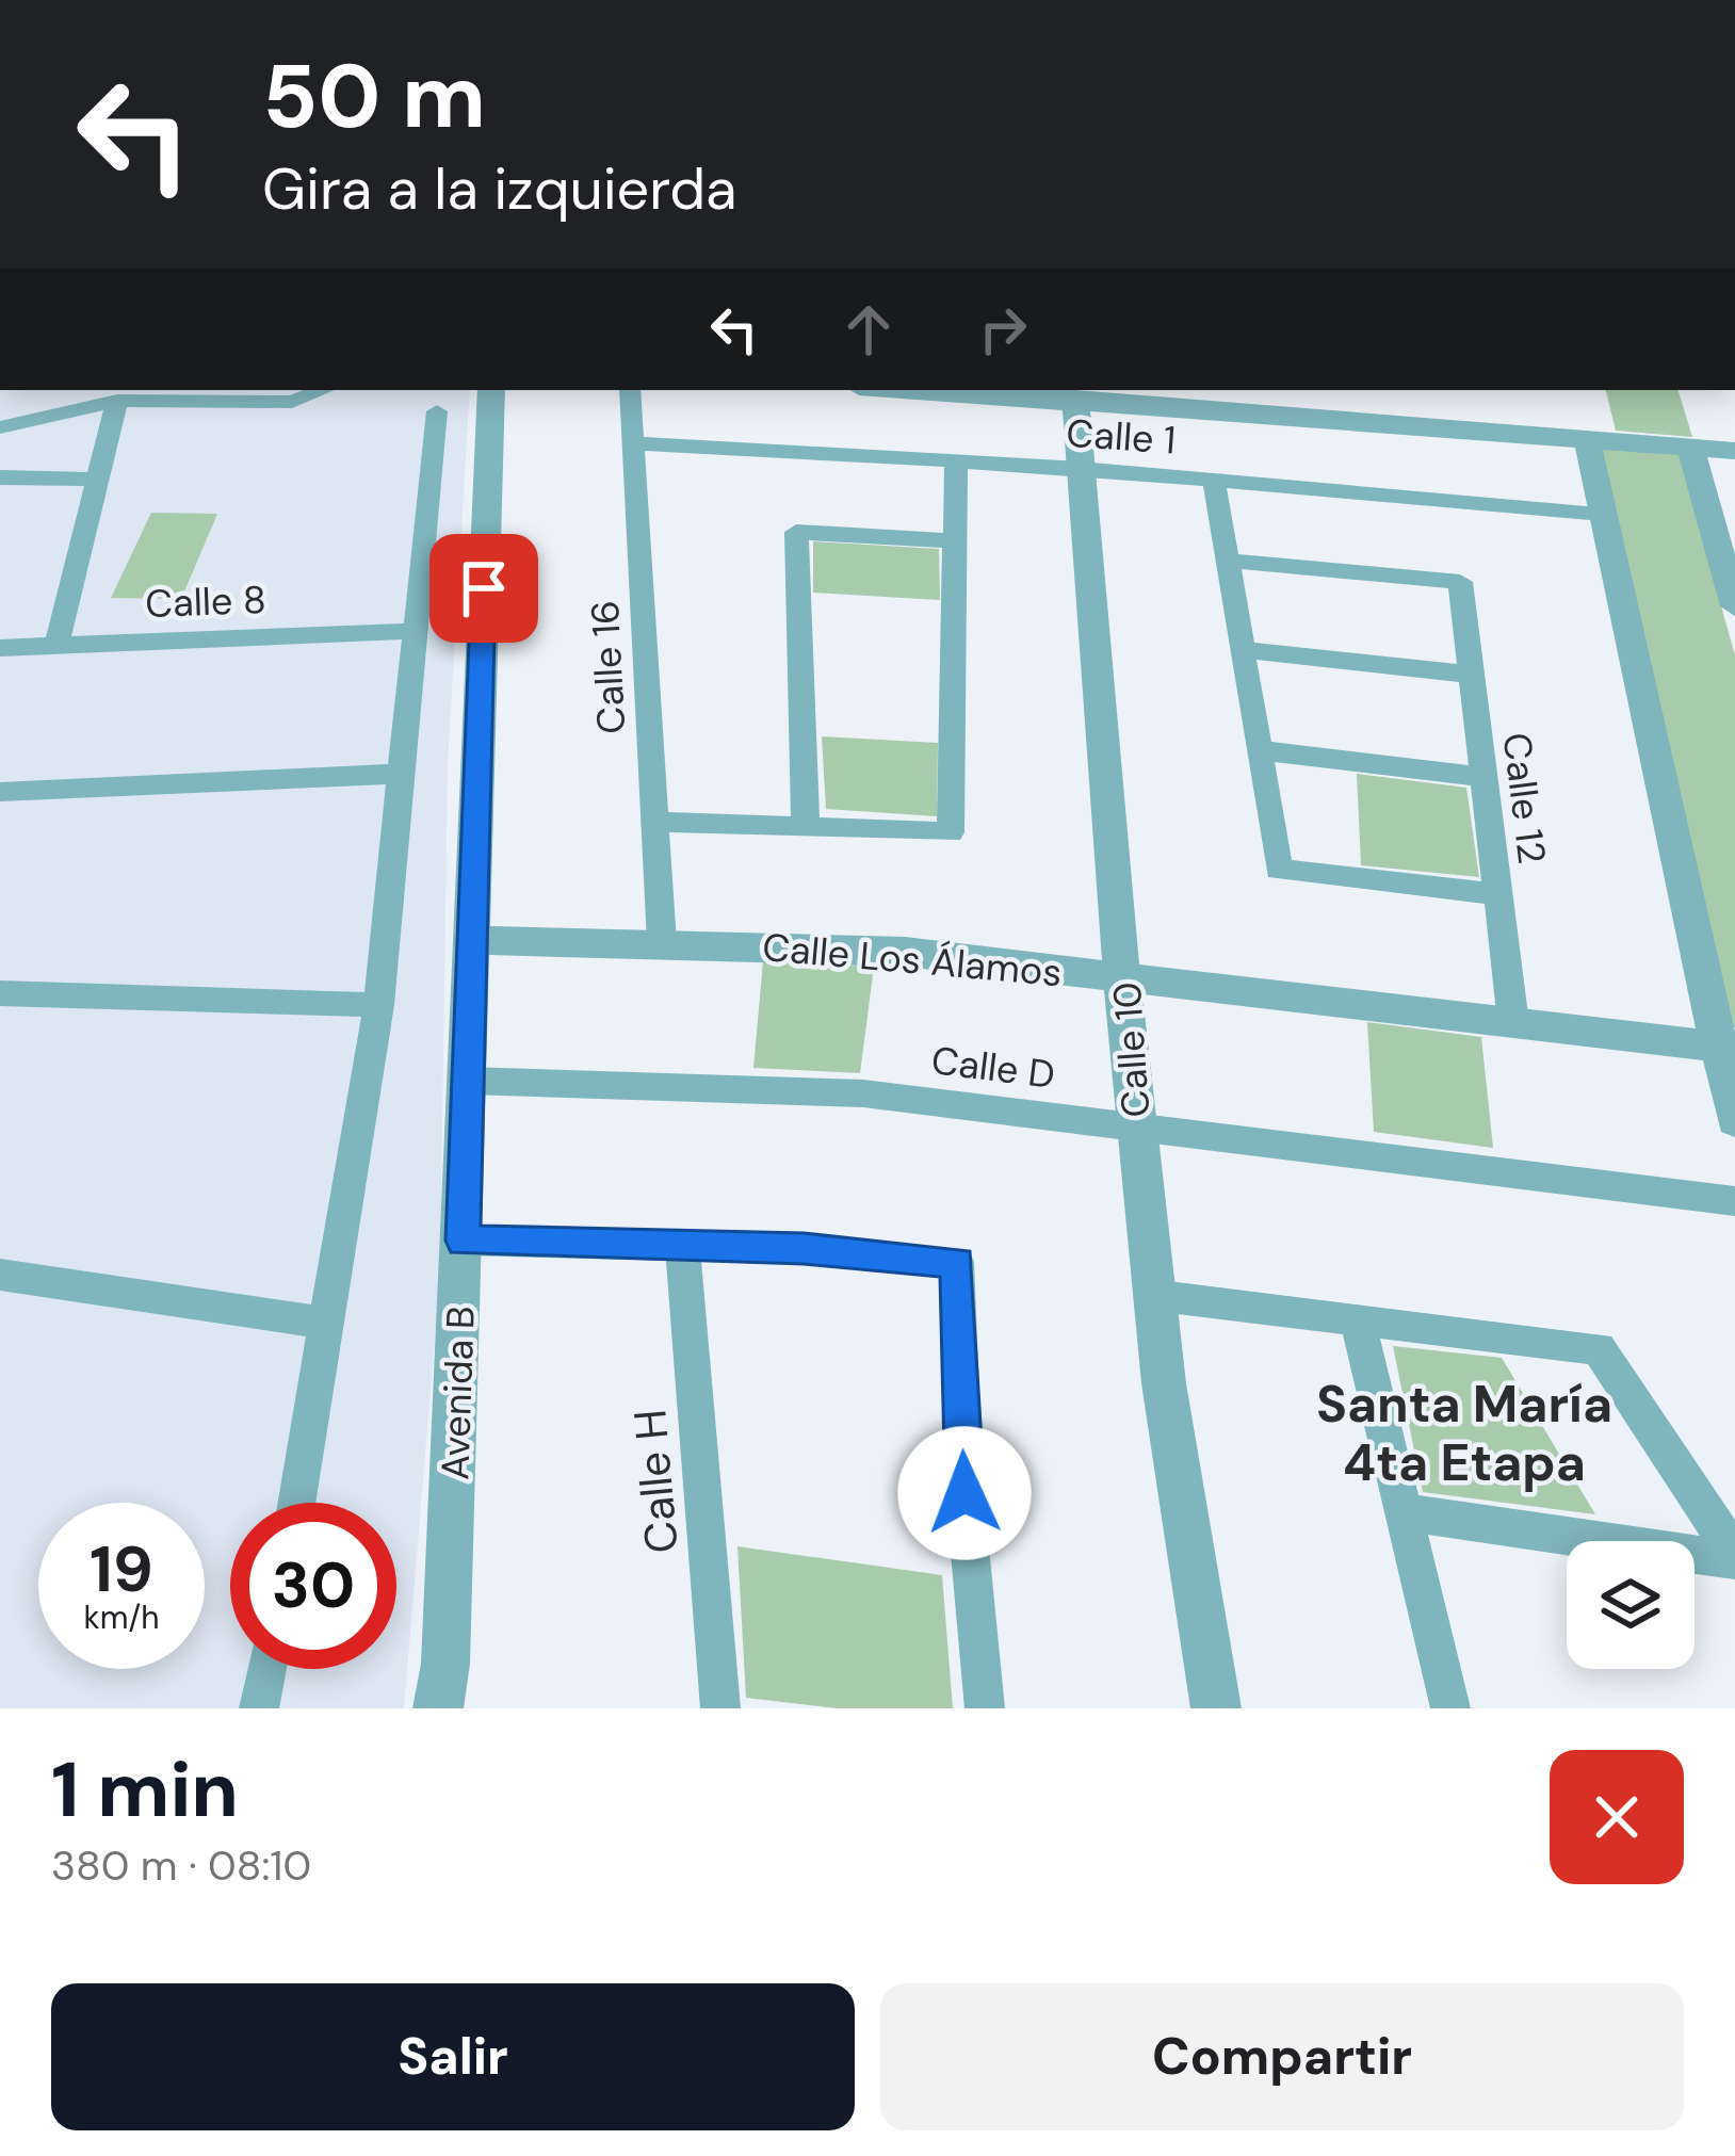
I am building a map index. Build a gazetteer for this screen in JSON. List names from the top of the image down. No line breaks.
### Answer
{"streets":{"street":["Calle 1","Calle 8","Calle 16","Calle 12","Calle Los Álamos","Calle 10","Calle D","Avenida B","Calle H"]},"crossings":[["Calle 1","Calle 16"],["Calle 1","Calle 10"],["Calle 16","Calle Los Álamos"],["Calle 12","Calle Los Álamos"],["Calle Los Álamos","Calle 10"],["Calle Los Álamos","Avenida B"],["Calle 10","Calle D"],["Calle D","Avenida B"]],"districts":["Santa María 4ta Etapa"],"page":{"turn":["50 m","Gira a la izquierda"],"speed":"19 km/h","limit":"30","heading":["1 min","380 m · 08:10"],"buttons":["Salir","Compartir"]}}
